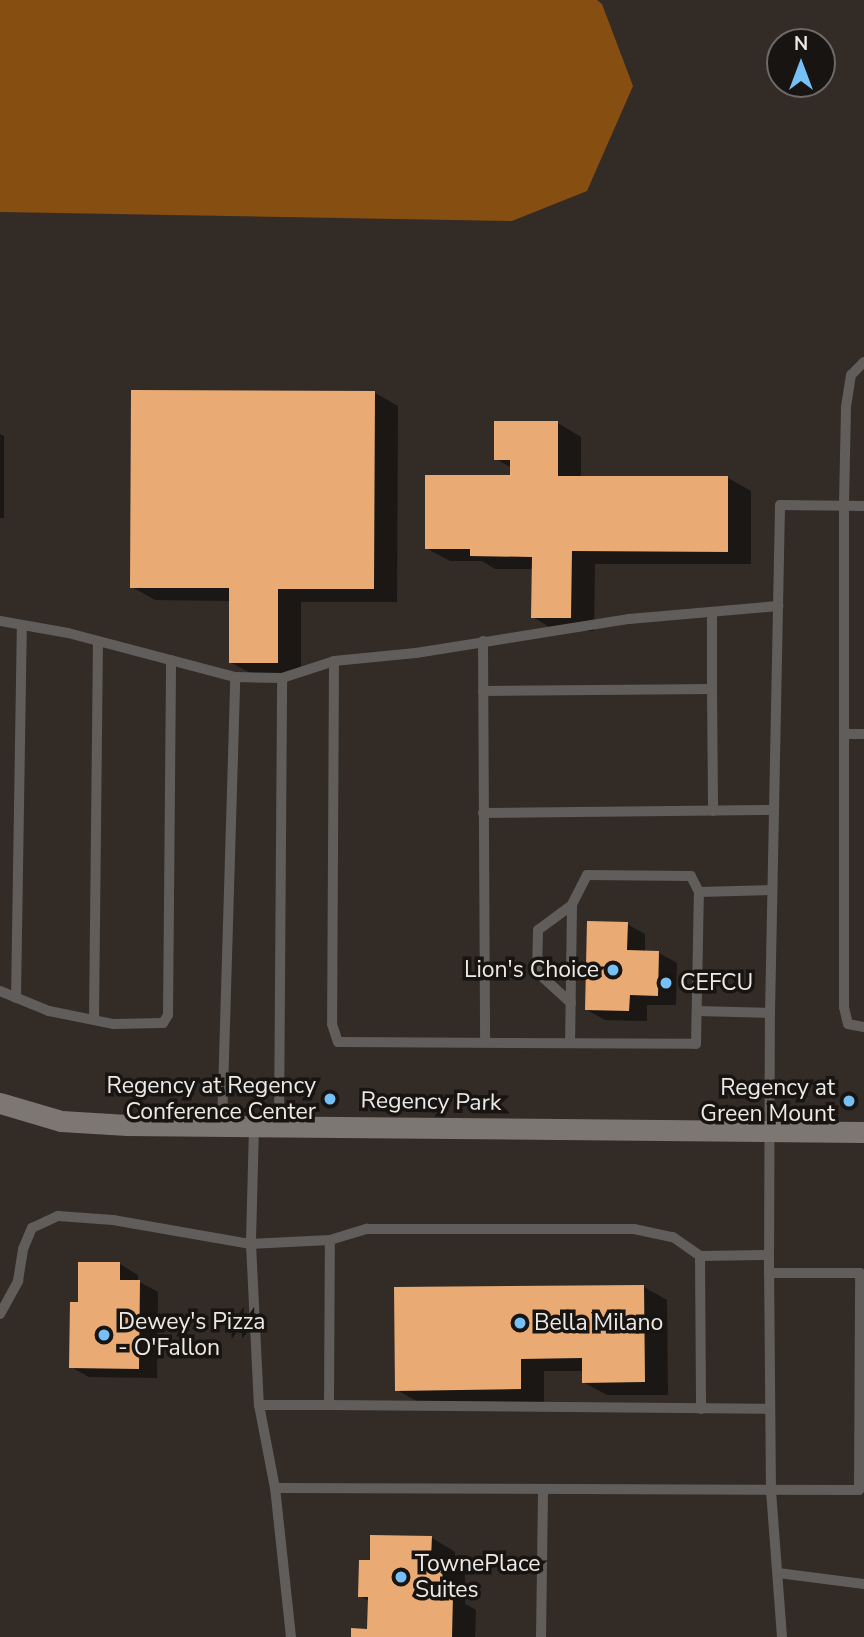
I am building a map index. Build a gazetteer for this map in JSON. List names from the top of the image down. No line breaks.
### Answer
{"streets":{"street":["Regency Park"]},"places":["Lion's Choice","CEFCU","Regency at Regency Conference Center","Regency at Green Mount","Bella Milano","Dewey's Pizza - O'Fallon","TownePlace Suites"],"north":"top"}
